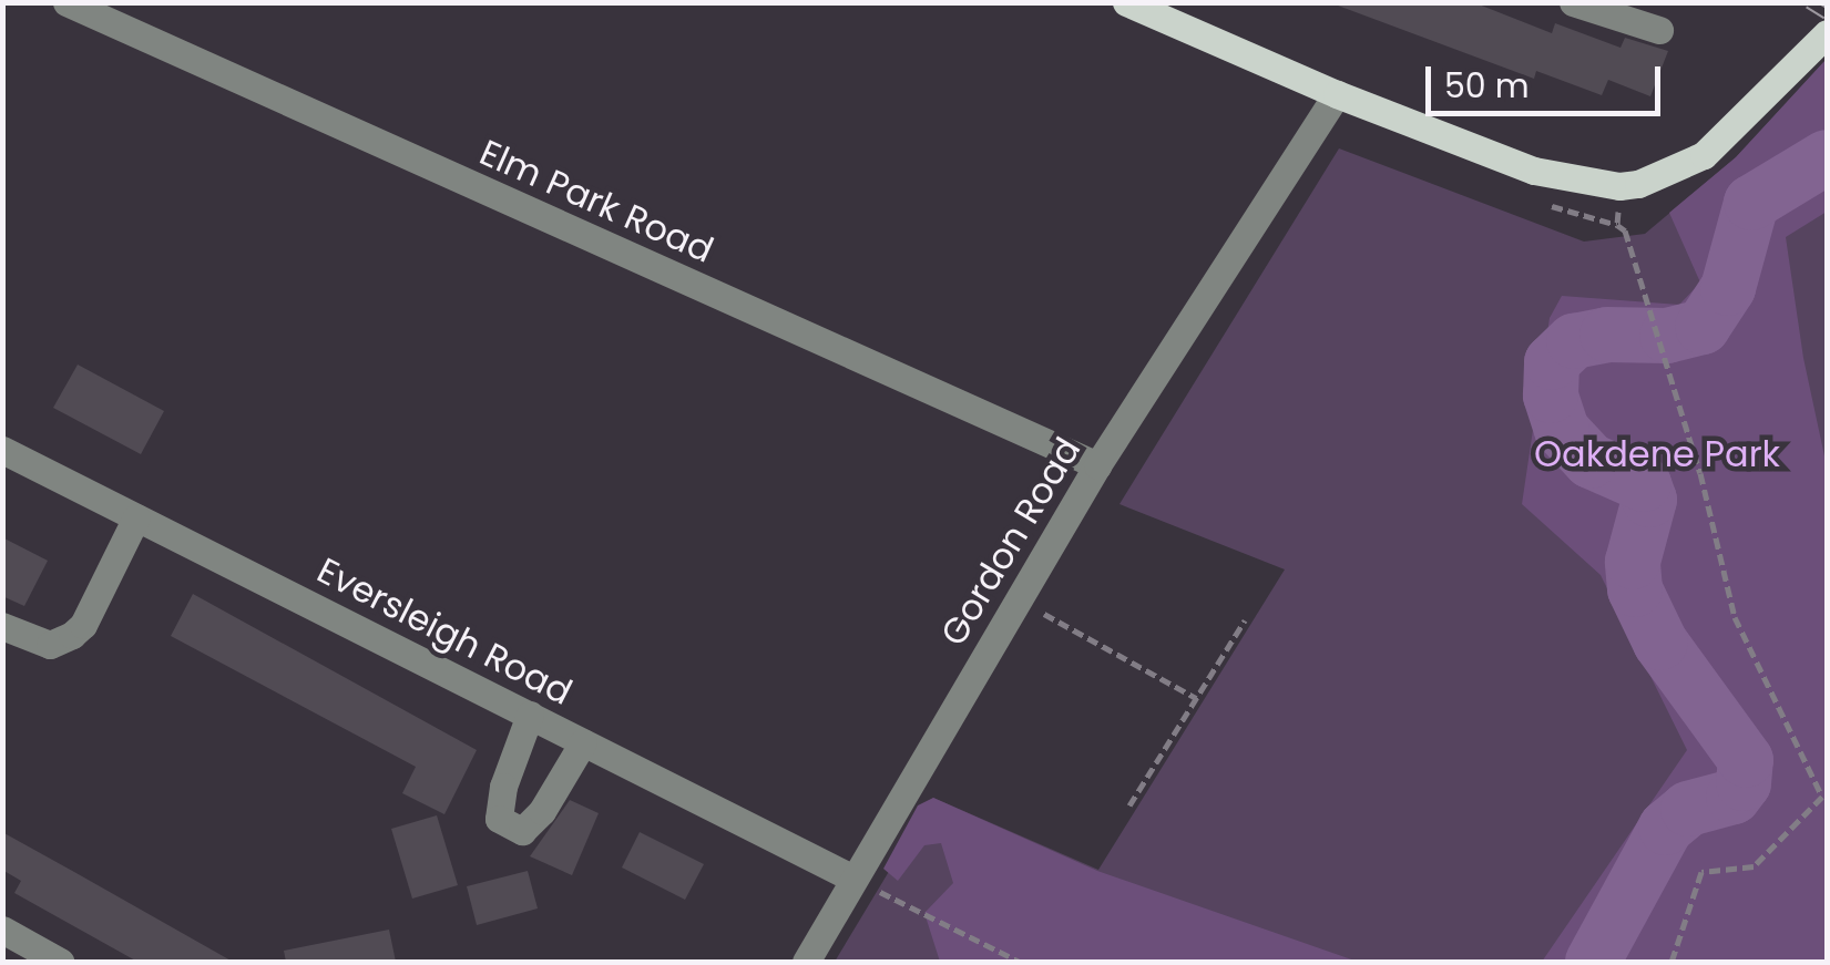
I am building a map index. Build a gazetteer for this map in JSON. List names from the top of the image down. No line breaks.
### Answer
{"streets":{"street":["Elm Park Road","Gordon Road","Eversleigh Road"]},"crossings":[["Elm Park Road","Gordon Road"],["Gordon Road","Eversleigh Road"]],"parks":["Oakdene Park"],"scale_bar":"50 m"}
